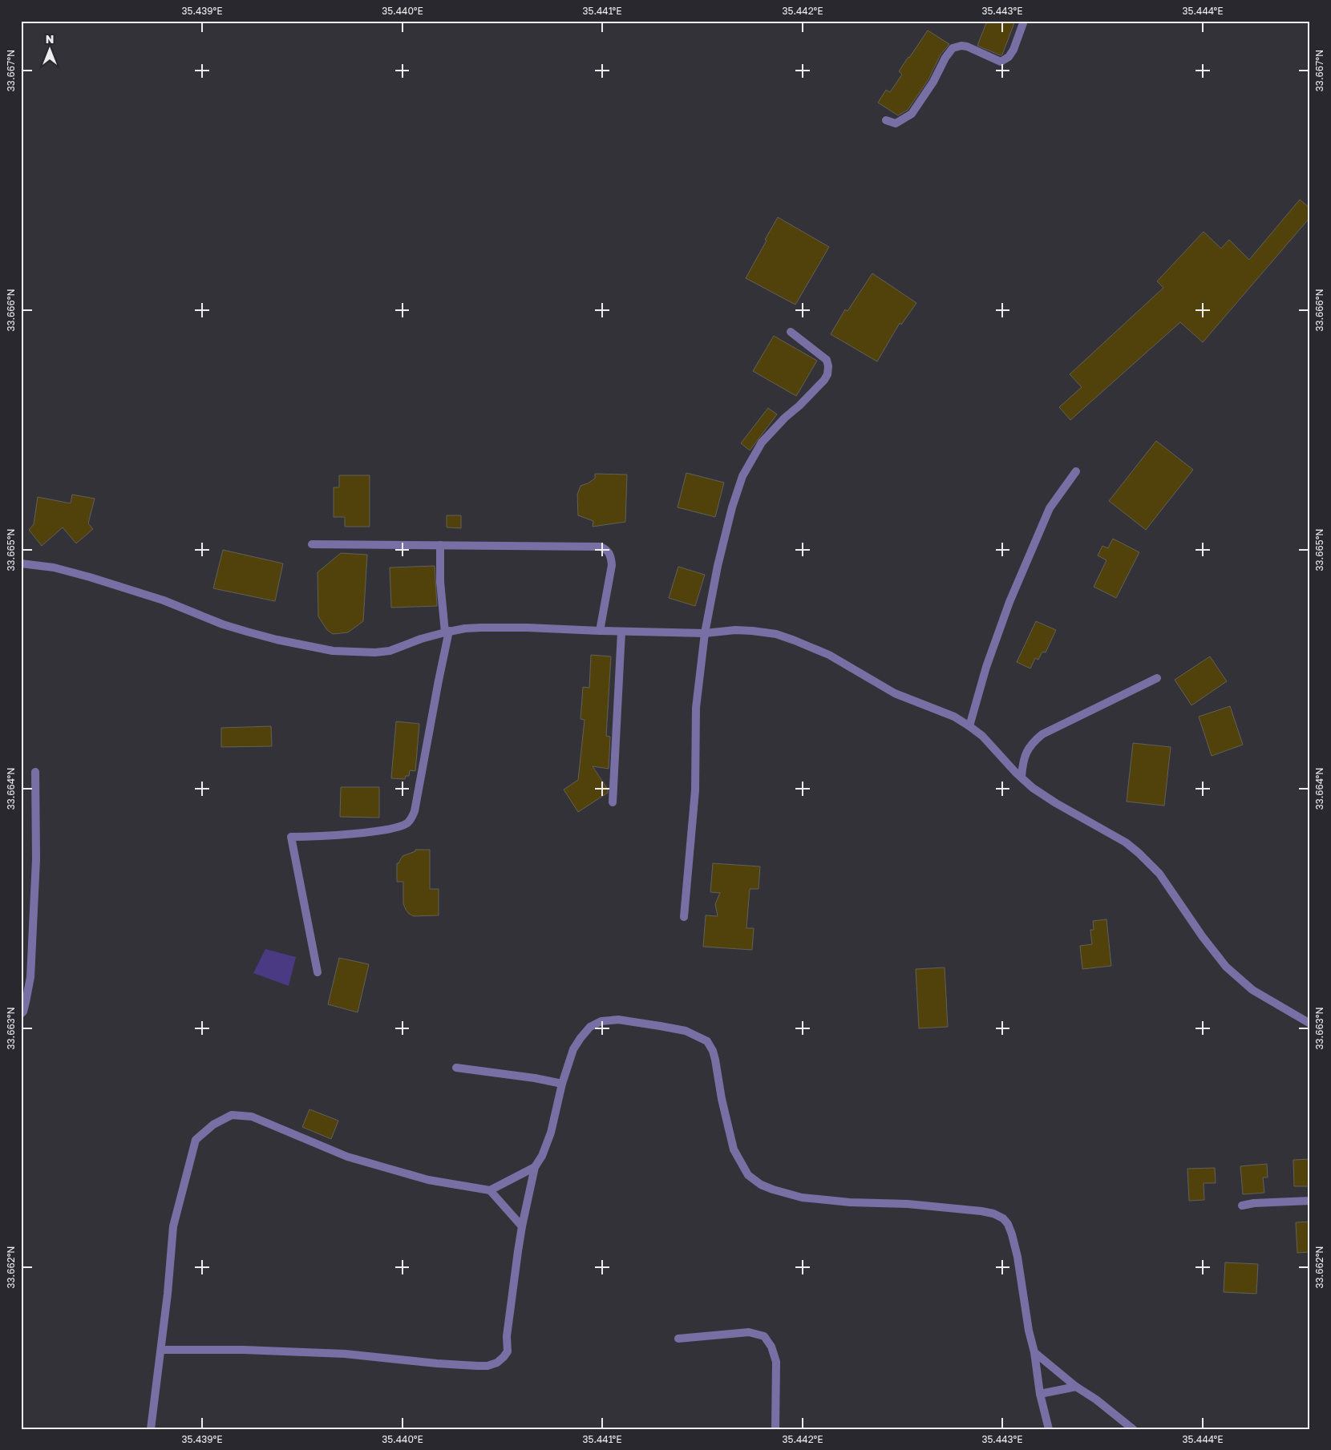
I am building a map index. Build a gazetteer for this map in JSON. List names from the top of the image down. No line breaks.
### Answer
{"north":"top","coordinates":["35.439°E","35.440°E","35.441°E","35.442°E","35.443°E","35.444°E","33.667°N","33.666°N","33.665°N","33.664°N","33.663°N","33.662°N"]}
